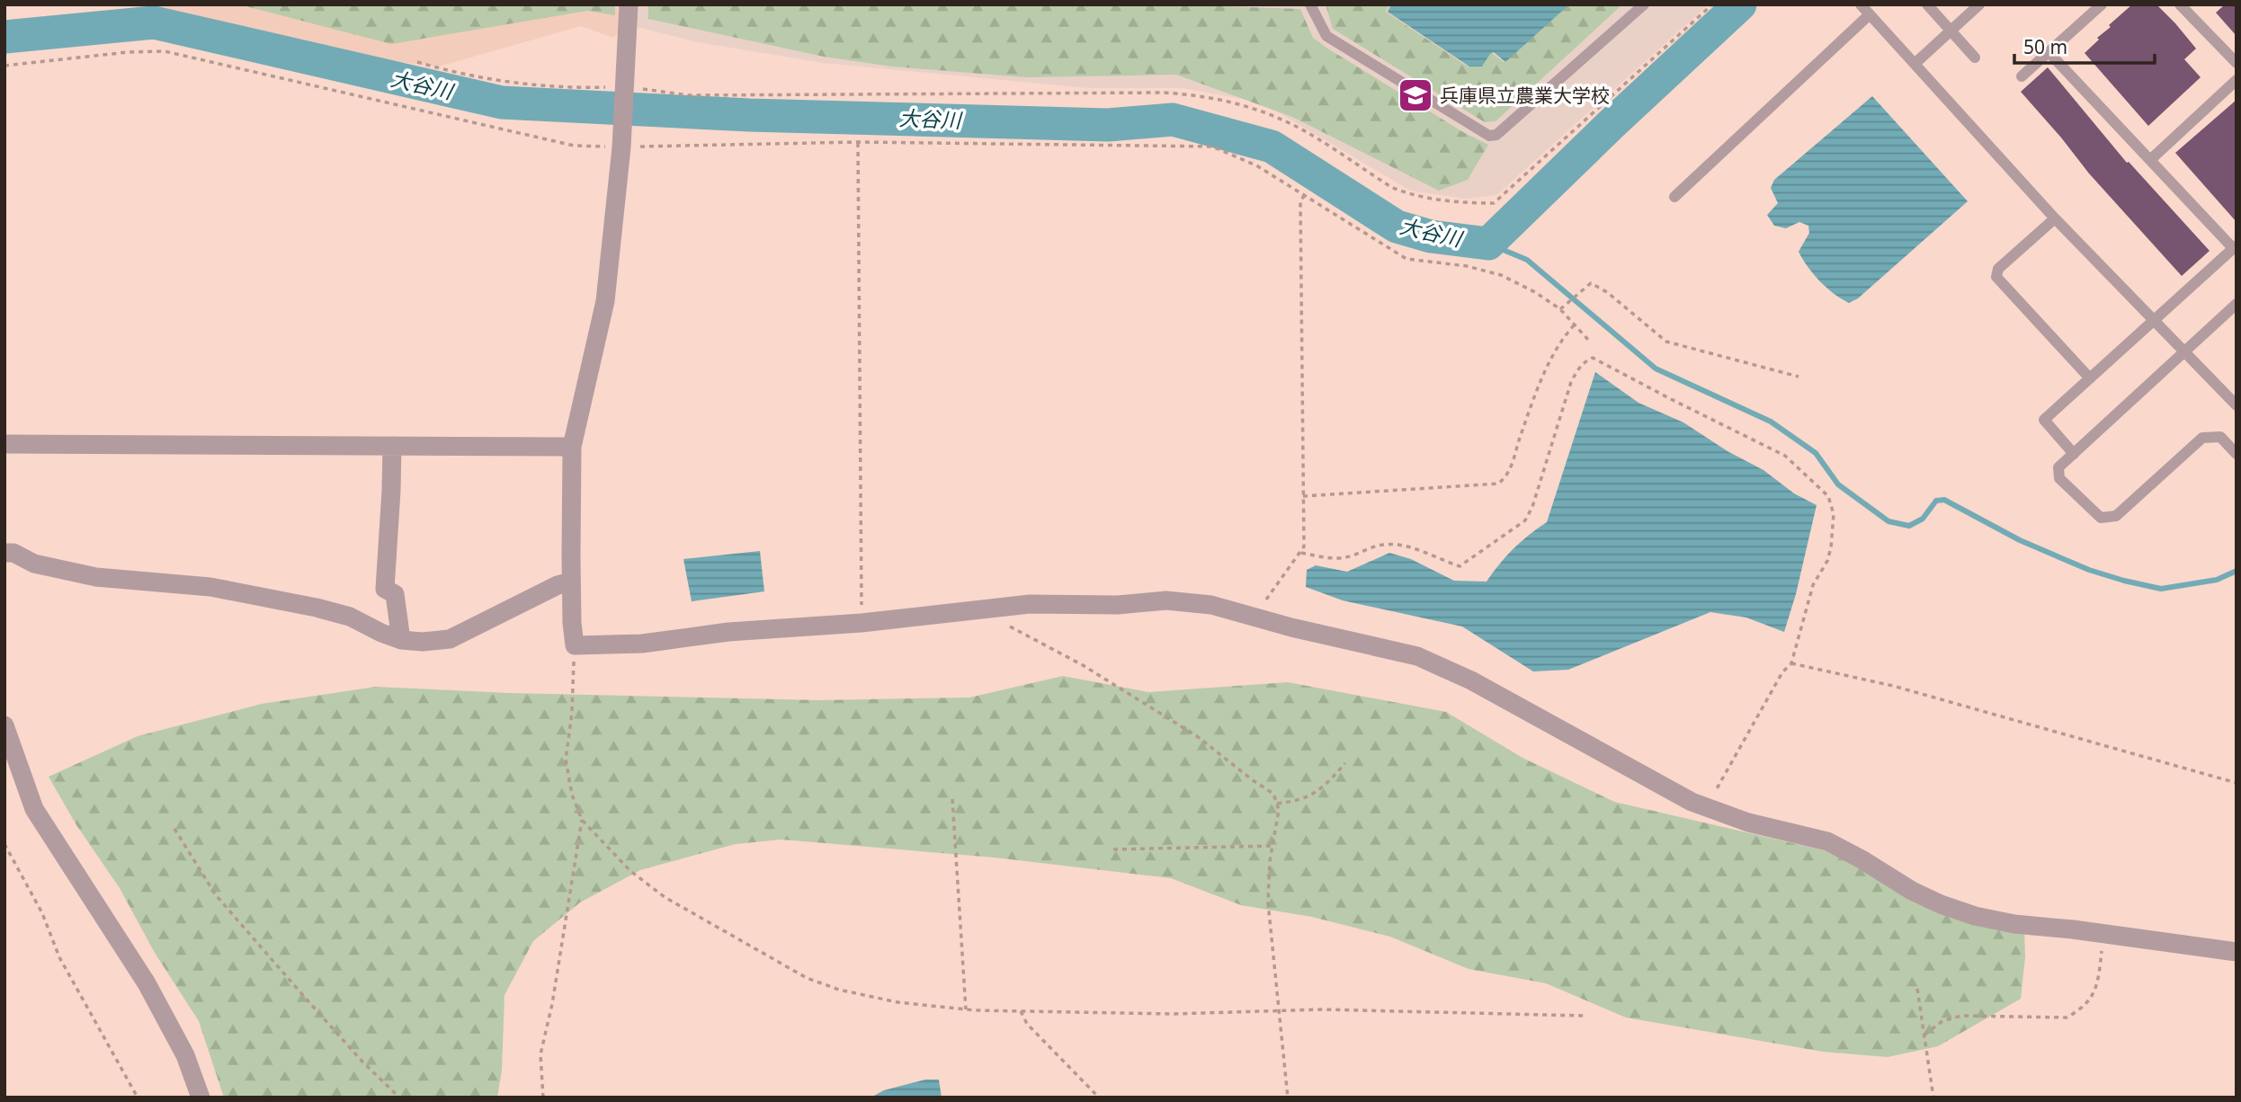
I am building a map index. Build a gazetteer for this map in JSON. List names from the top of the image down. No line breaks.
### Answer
{"water":["大谷川"],"places":{"school or university":["兵庫県立農業大学校"]},"scale_bar":"50 m"}
